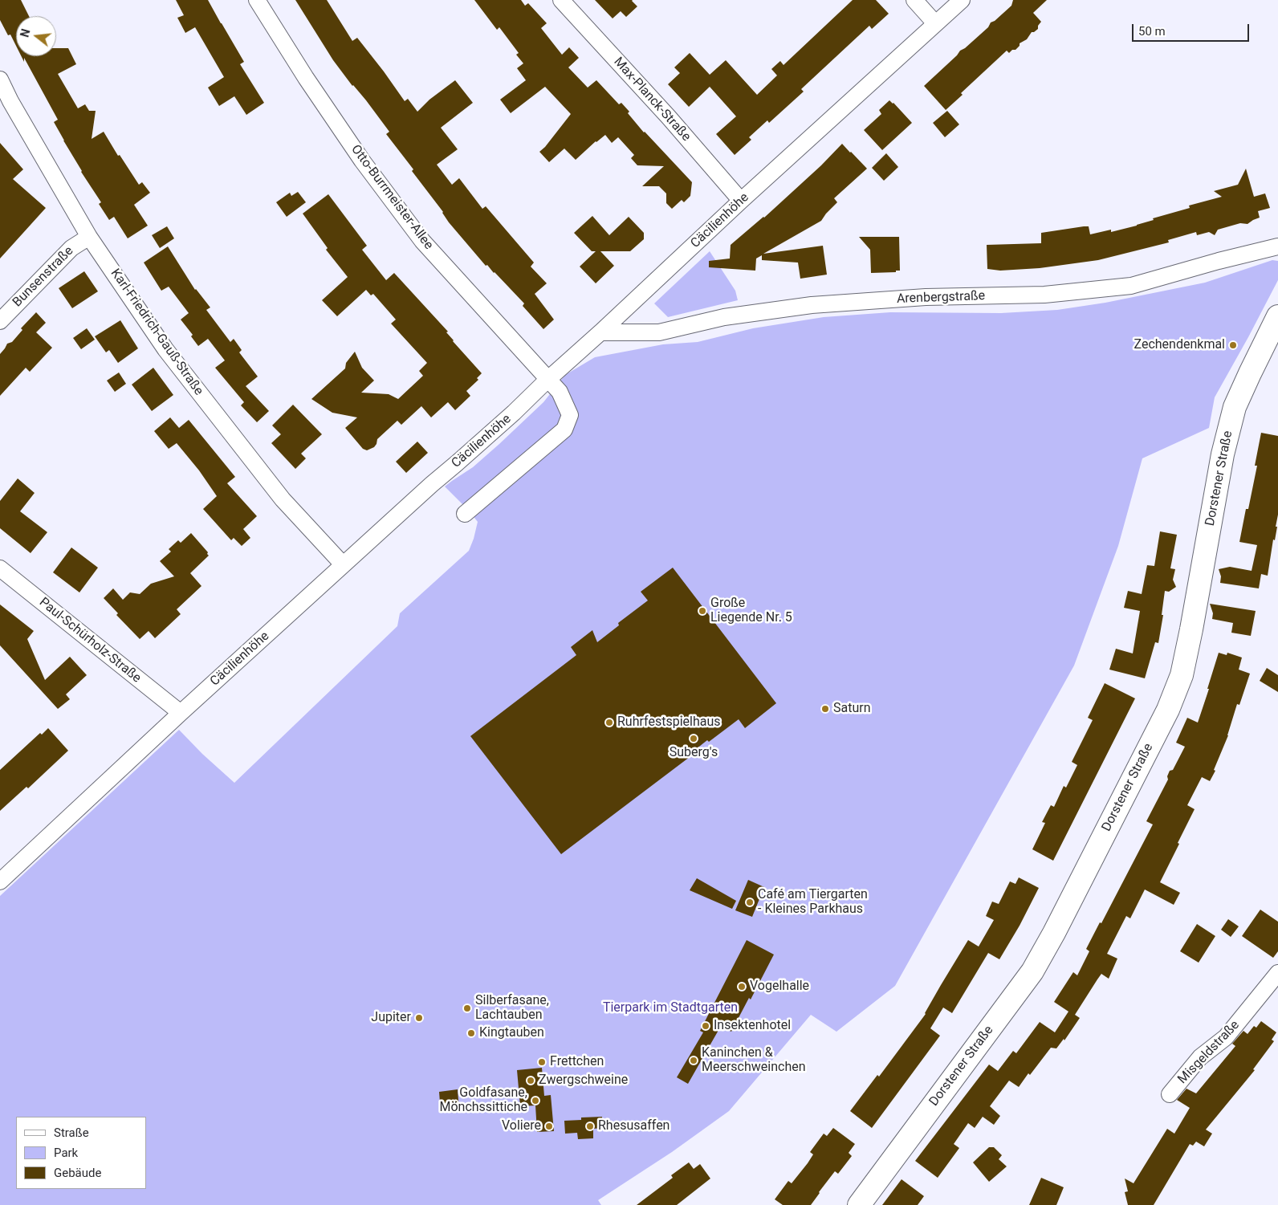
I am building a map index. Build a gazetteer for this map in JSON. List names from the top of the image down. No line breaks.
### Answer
{"streets":{"main road":["Dorstener Straße"],"street":["Max-Planck-Straße","Otto-Burrmeister-Allee","Cäcilienhöhe","Bunsenstraße","Arenbergstraße","Karl-Friedrich-Gauß-Straße","Paul-Schürholz-Straße","Misgeldstraße"]},"crossings":[["Max-Planck-Straße","Cäcilienhöhe"],["Otto-Burrmeister-Allee","Cäcilienhöhe"],["Cäcilienhöhe","Arenbergstraße"],["Cäcilienhöhe","Karl-Friedrich-Gauß-Straße"],["Cäcilienhöhe","Paul-Schürholz-Straße"],["Bunsenstraße","Karl-Friedrich-Gauß-Straße"]],"parks":["Tierpark im Stadtgarten"],"places":["Zechendenkmal","Große Liegende Nr. 5","Saturn","Ruhrfestspielhaus","Suberg's","Café am Tiergarten - Kleines Parkhaus","Vogelhalle","Silberfasane, Lachtauben","Jupiter","Insektenhotel","Kingtauben","Kaninchen & Meerschweinchen","Frettchen","Zwergschweine","Goldfasane, Mönchssittiche","Voliere","Rhesusaffen"],"legend":["Straße","Park","Gebäude"],"scale_bar":"50 m","north":"left"}
